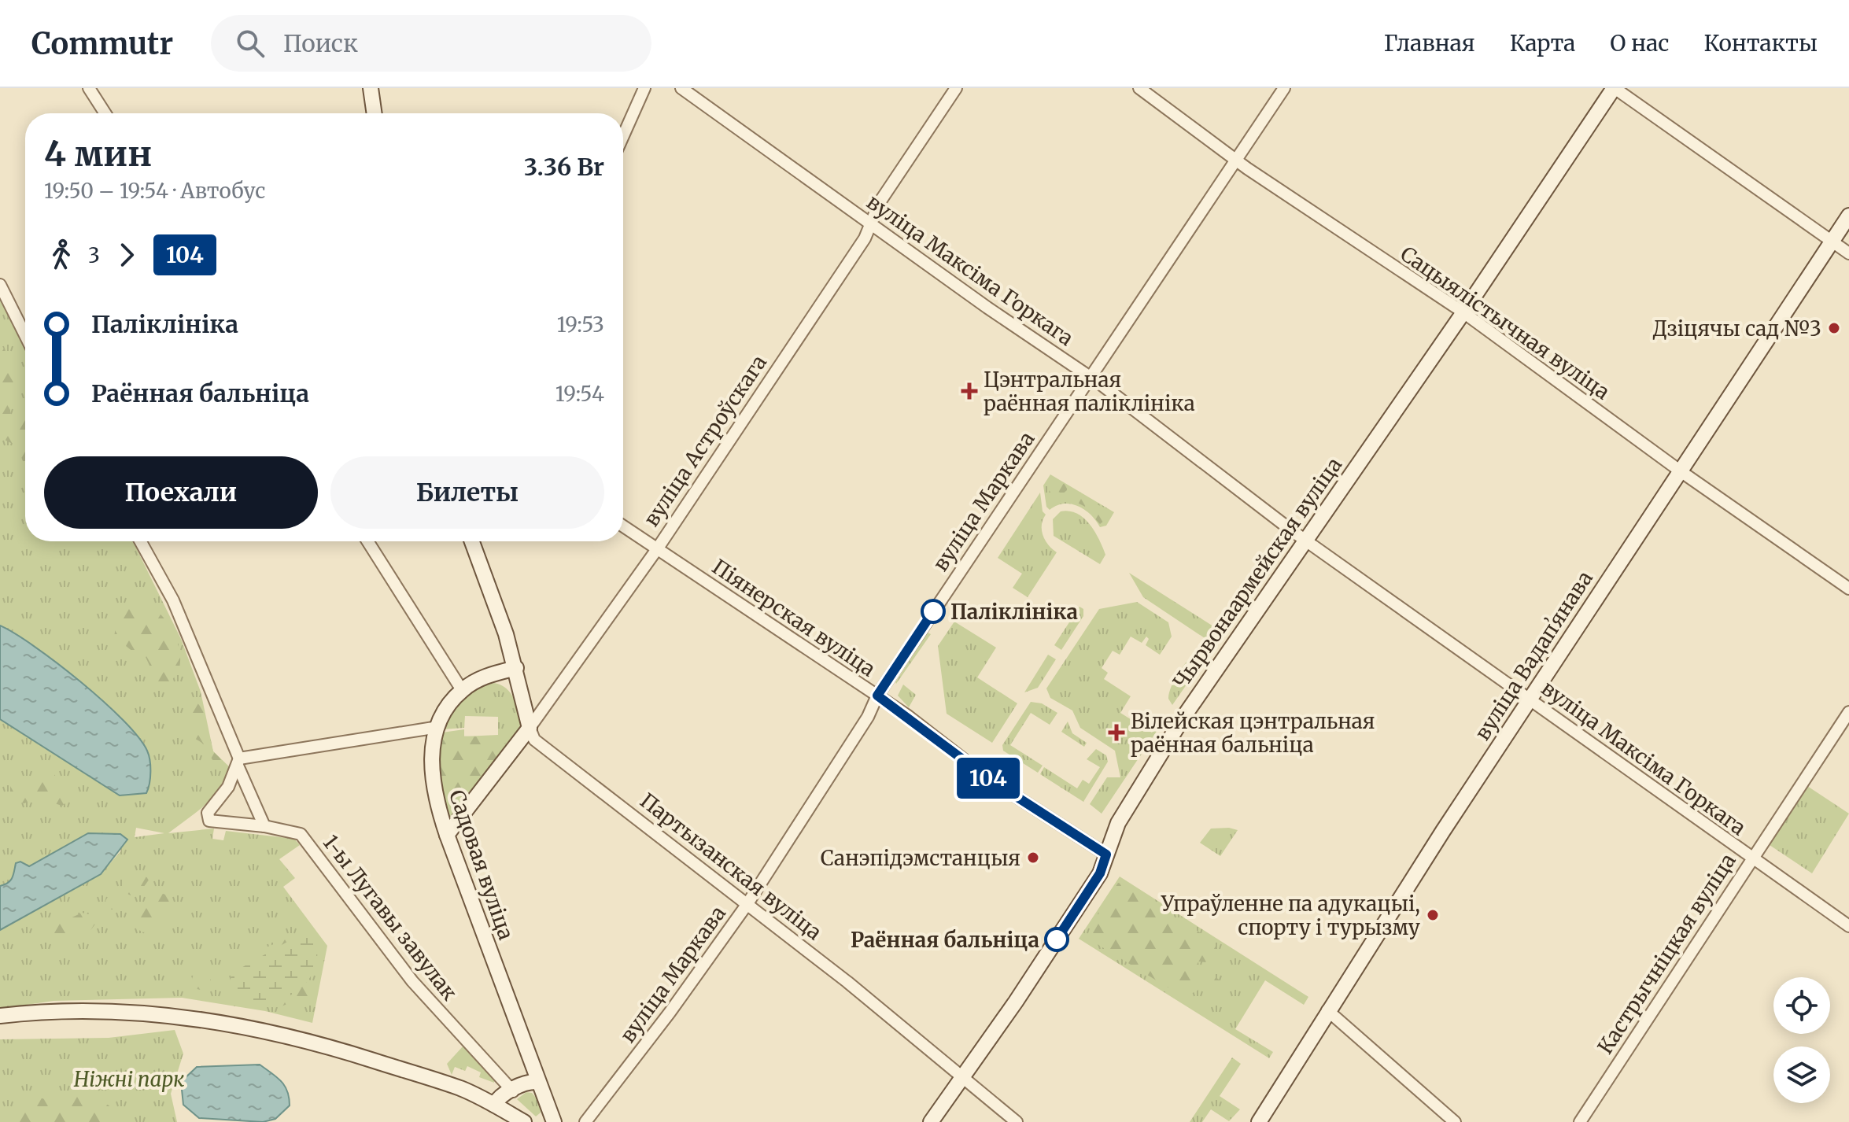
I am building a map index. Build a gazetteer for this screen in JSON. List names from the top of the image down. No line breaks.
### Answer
{"streets":{"main road":["вуліца Астроўскага","Чырвонаармейская вуліца","вуліца Вадапʼянава","Садовая вуліца","Партызанская вуліца"],"street":["вуліца Максіма Горкага","Сацыялістычная вуліца","вуліца Маркава","Піянерская вуліца","1-ы Лугавы завулак","Кастрычніцкая вуліца"]},"crossings":[["вуліца Максіма Горкага","вуліца Астроўскага"],["вуліца Максіма Горкага","вуліца Маркава"],["вуліца Максіма Горкага","Чырвонаармейская вуліца"],["вуліца Максіма Горкага","вуліца Вадапʼянава"],["вуліца Максіма Горкага","Кастрычніцкая вуліца"],["Сацыялістычная вуліца","вуліца Маркава"],["Сацыялістычная вуліца","Чырвонаармейская вуліца"],["Сацыялістычная вуліца","вуліца Вадапʼянава"],["вуліца Астроўскага","Піянерская вуліца"],["вуліца Астроўскага","Садовая вуліца"],["вуліца Астроўскага","Партызанская вуліца"],["вуліца Маркава","Піянерская вуліца"],["вуліца Маркава","Партызанская вуліца"],["Чырвонаармейская вуліца","Піянерская вуліца"],["Чырвонаармейская вуліца","Партызанская вуліца"]],"parks":["Ніжні парк"],"places":{"other":["Дзіцячы сад №3","Паліклініка","Санэпідэмстанцыя","Упраўленне па адукацыі, спорту і турызму","Раённая бальніца"],"health":["Цэнтральная раённая паліклініка","Вілейская цэнтральная раённая бальніца"]},"lines":["bus line 104"],"page":{"header":"Commutr","search":"Поиск","nav":["Главная","Карта","О нас","Контакты"],"on_map":"104","heading":["4 мин","19:50 – 19:54 · Автобус","3.36 Br"],"legs":["3","104"],"list":[{"name":"Паліклініка","value":"19:53"},{"name":"Раённая бальніца","value":"19:54"}],"buttons":["Поехали","Билеты"]}}
